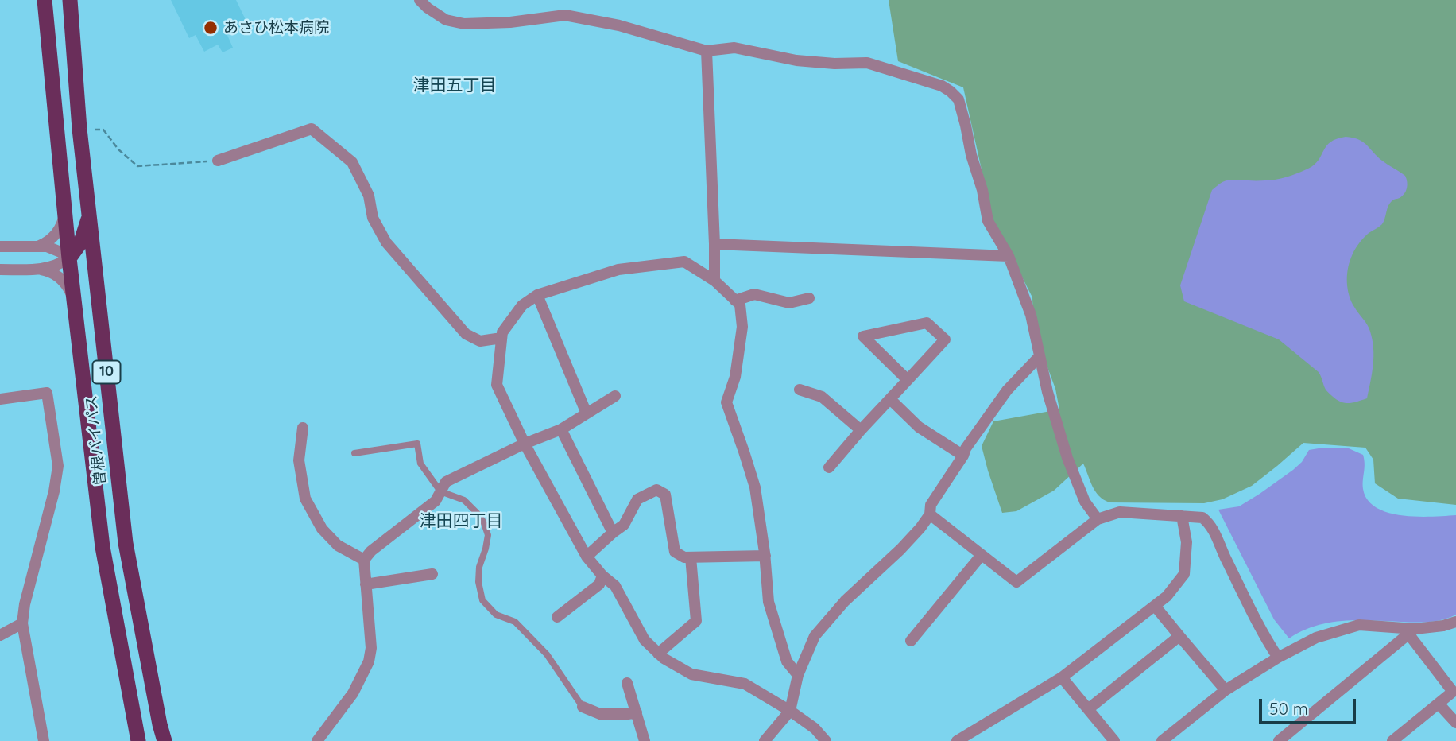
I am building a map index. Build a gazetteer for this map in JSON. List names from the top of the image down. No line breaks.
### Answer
{"streets":{"highway":["10","曽根バイパス"]},"districts":["津田五丁目","津田四丁目"],"places":["あさひ松本病院"],"scale_bar":"50 m"}
